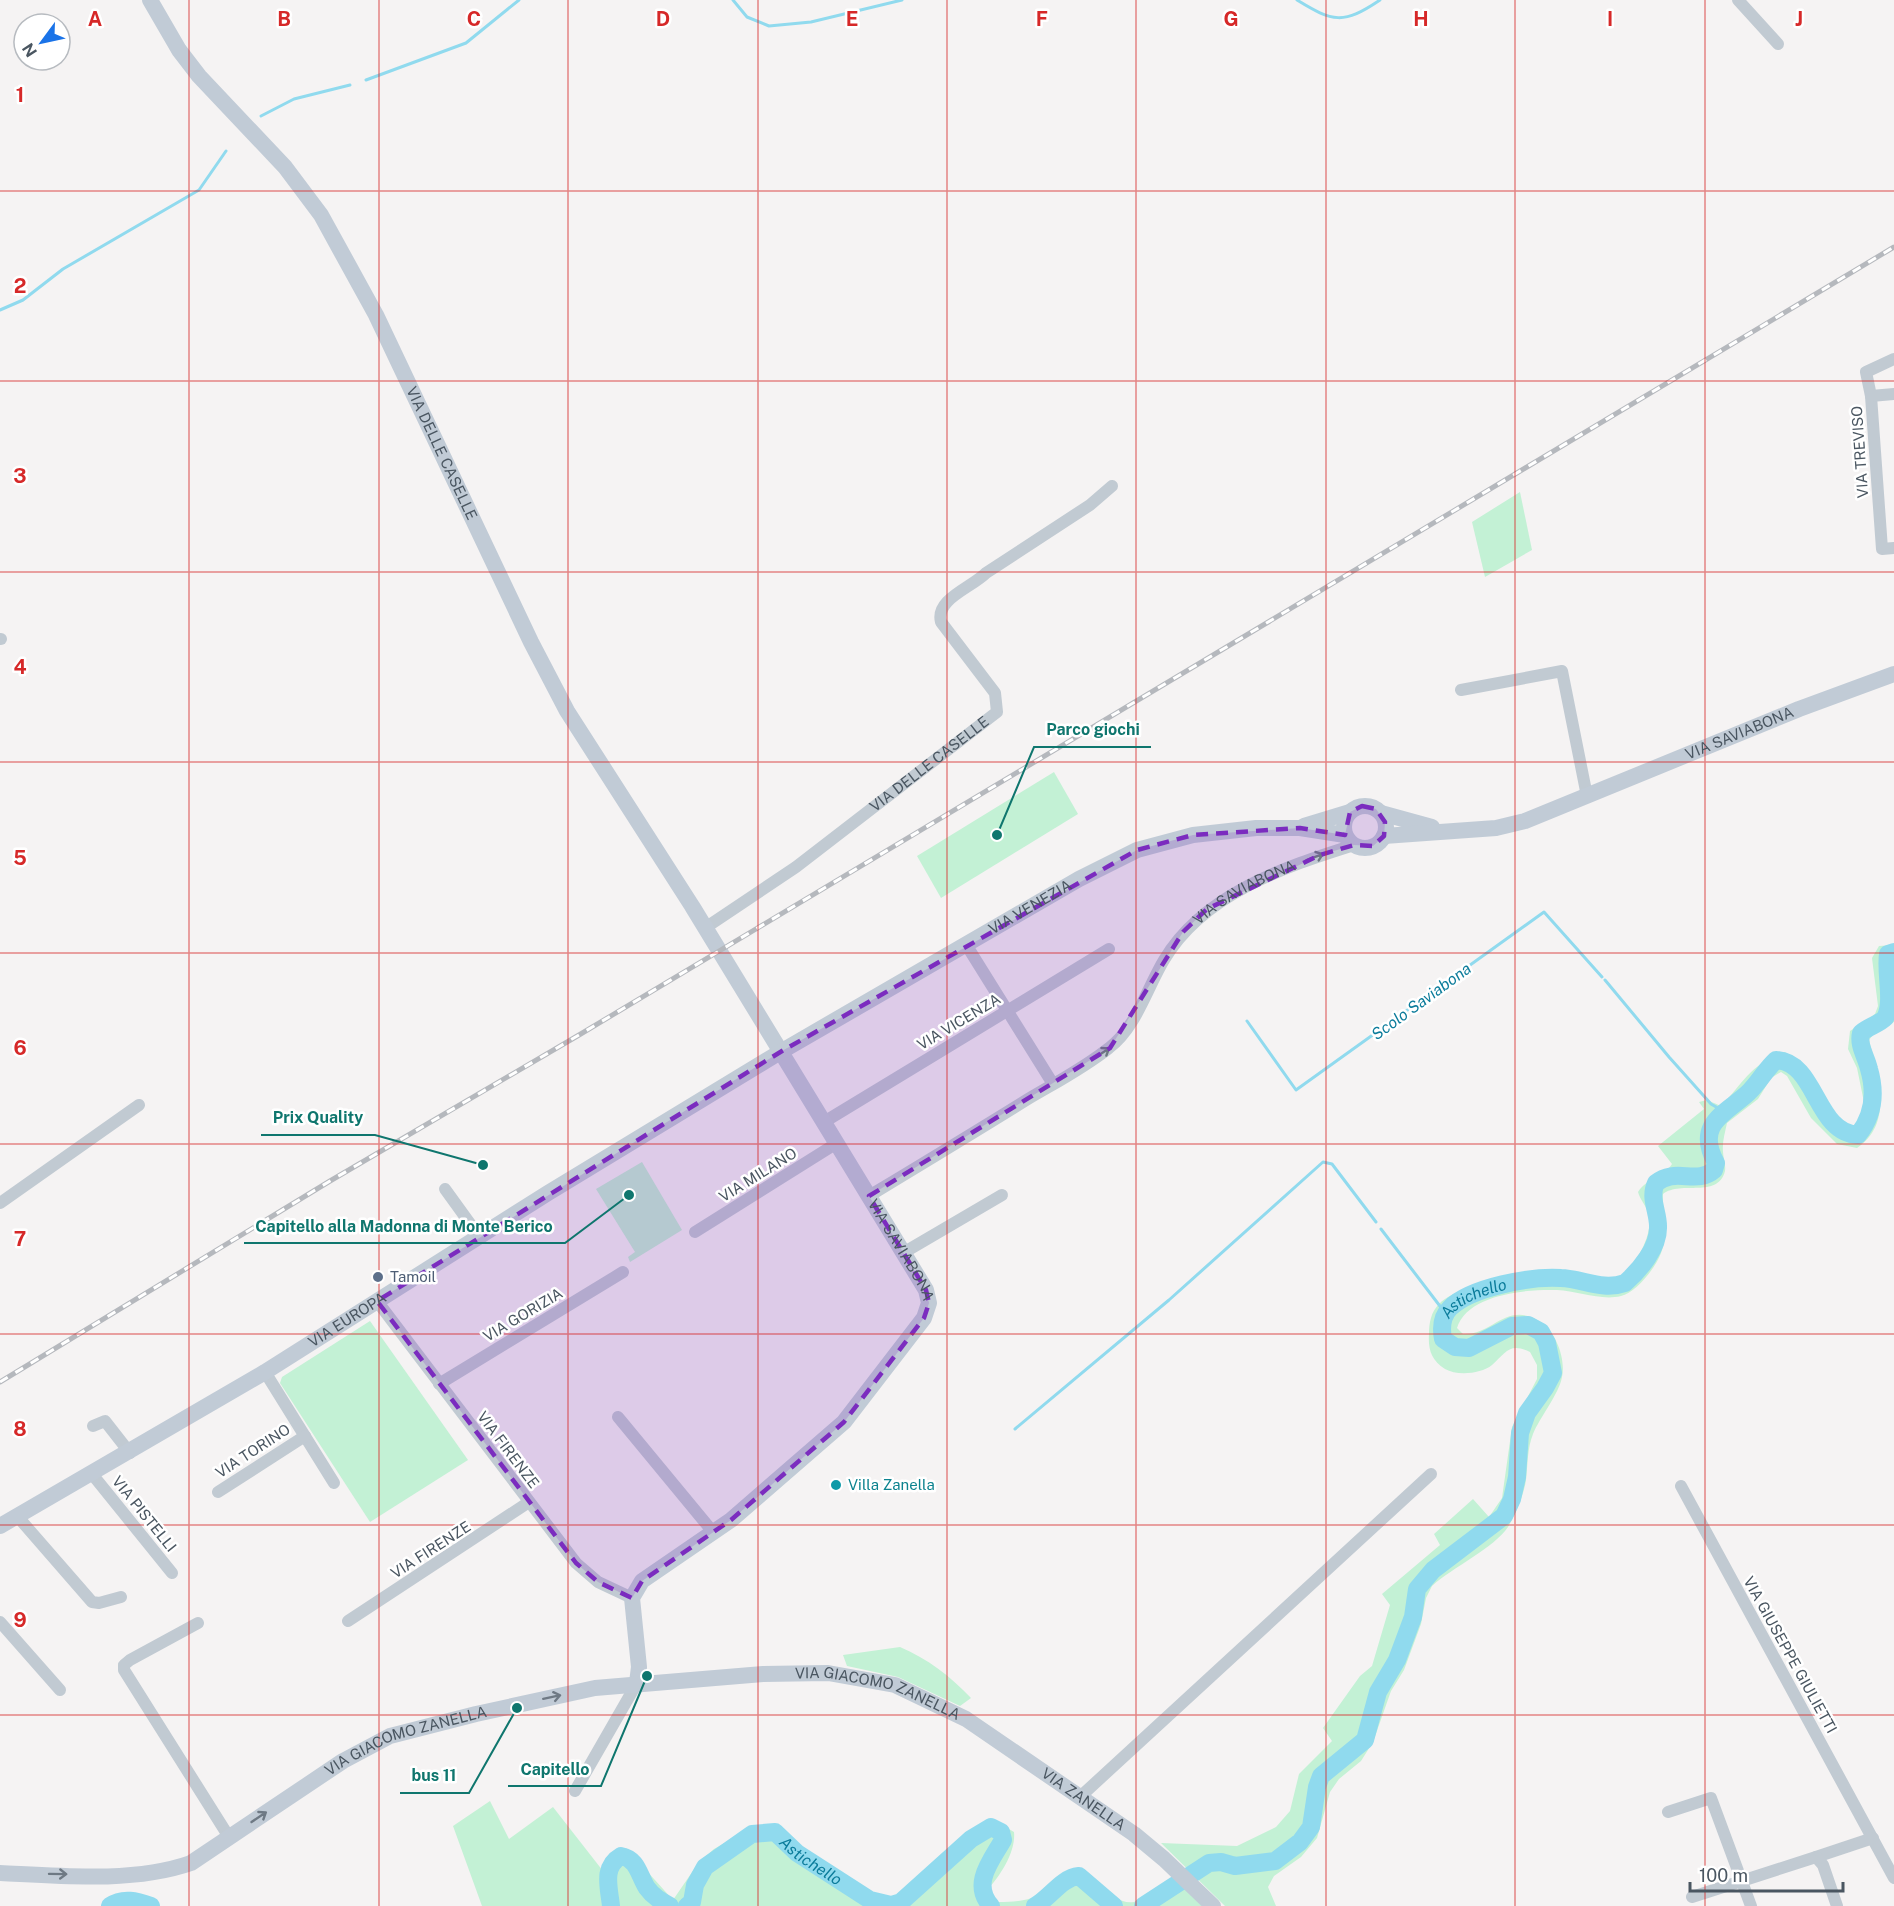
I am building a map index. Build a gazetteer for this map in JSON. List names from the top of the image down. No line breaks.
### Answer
{"streets":{"street":["VIA TREVISO","VIA DELLE CASELLE","VIA SAVIABONA","VIA VENEZIA","VIA VICENZA","VIA MILANO","VIA GORIZIA","VIA EUROPA","VIA FIRENZE","VIA TORINO","VIA PISTELLI","VIA GIUSEPPE GIULIETTI","VIA GIACOMO ZANELLA","VIA ZANELLA"]},"crossings":[["VIA DELLE CASELLE","VIA SAVIABONA"],["VIA DELLE CASELLE","VIA VENEZIA"],["VIA DELLE CASELLE","VIA VICENZA"],["VIA DELLE CASELLE","VIA MILANO"],["VIA DELLE CASELLE","VIA EUROPA"],["VIA SAVIABONA","VIA VENEZIA"],["VIA SAVIABONA","VIA FIRENZE"],["VIA VENEZIA","VIA EUROPA"],["VIA GORIZIA","VIA FIRENZE"],["VIA EUROPA","VIA FIRENZE"],["VIA EUROPA","VIA TORINO"],["VIA EUROPA","VIA PISTELLI"],["VIA GIACOMO ZANELLA","VIA ZANELLA"]],"one_way":["VIA GIACOMO ZANELLA"],"water":["Scolo Saviabona","Astichello"],"places":["Parco giochi","Prix Quality","Capitello alla Madonna di Monte Berico","Tamoil","Villa Zanella","Capitello","bus 11"],"scale_bar":"100 m","north":"bottom left","grid":{"columns":["A","B","C","D","E","F","G","H","I","J"],"rows":["1","2","3","4","5","6","7","8","9"]}}
